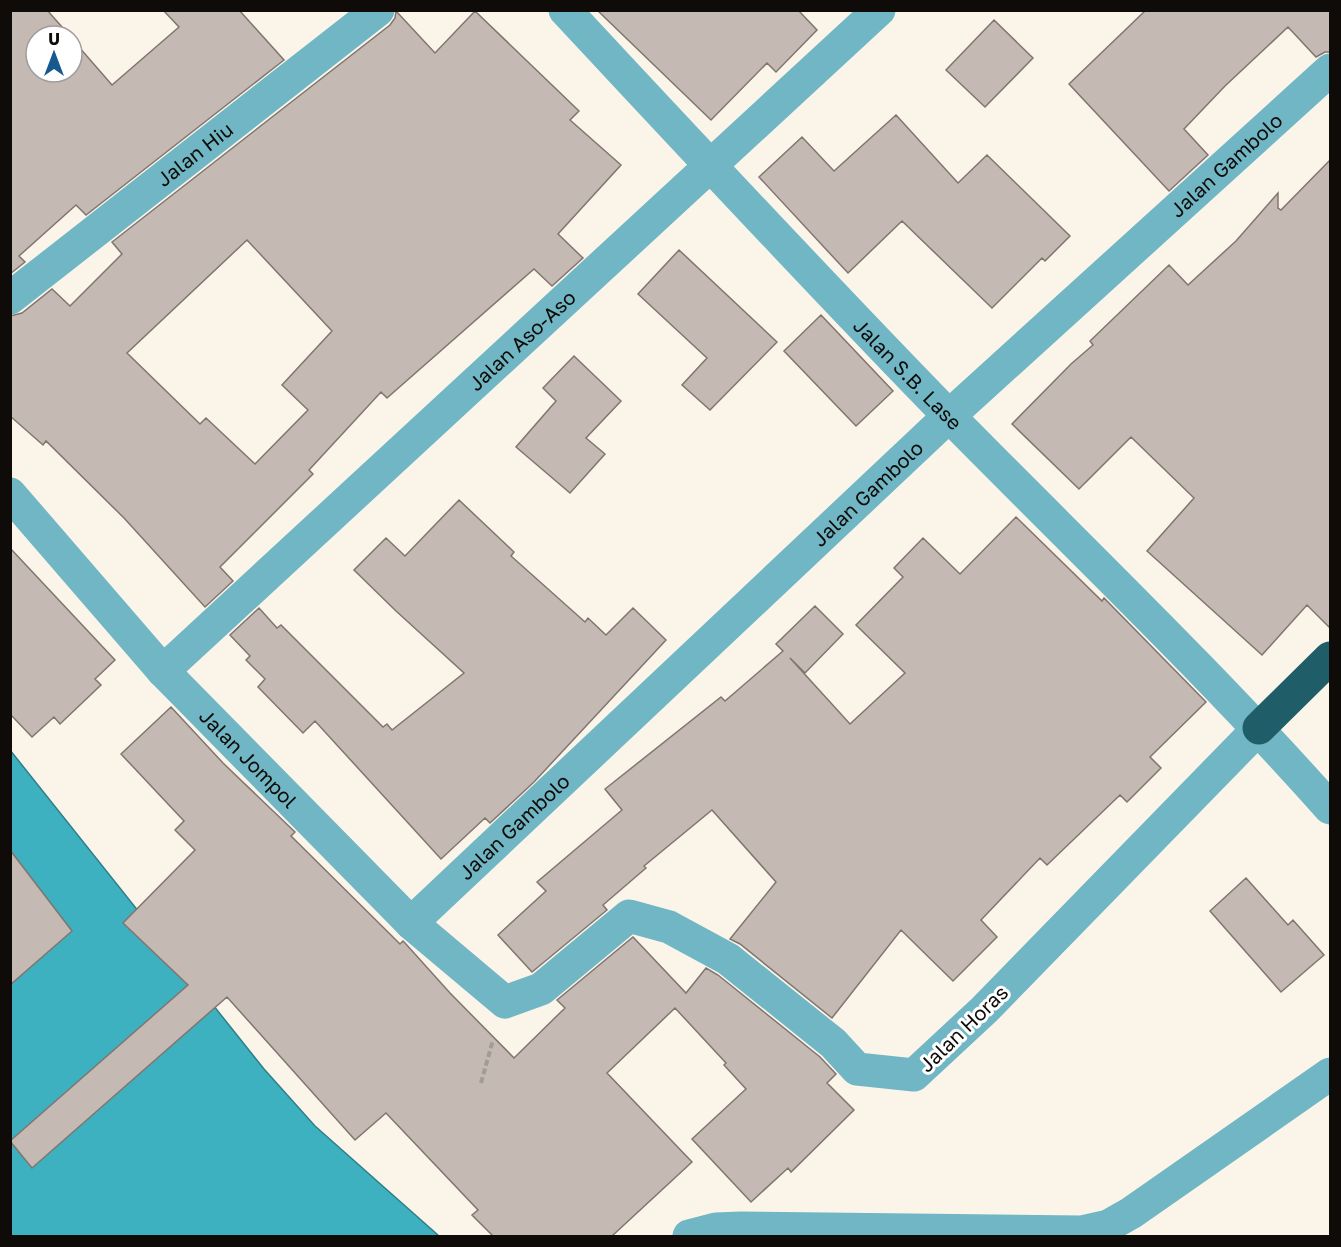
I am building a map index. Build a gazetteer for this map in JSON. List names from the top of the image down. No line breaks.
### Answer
{"streets":{"highway":["Jalan Horas"],"street":["Jalan Hiu","Jalan Gambolo","Jalan Aso-Aso","Jalan S.B. Lase","Jalan Jompol"]},"crossings":[["Jalan Gambolo","Jalan S.B. Lase"],["Jalan Gambolo","Jalan Jompol"],["Jalan Aso-Aso","Jalan S.B. Lase"],["Jalan Aso-Aso","Jalan Jompol"],["Jalan S.B. Lase","Jalan Horas"],["Jalan Jompol","Jalan Horas"]],"north":"top"}
